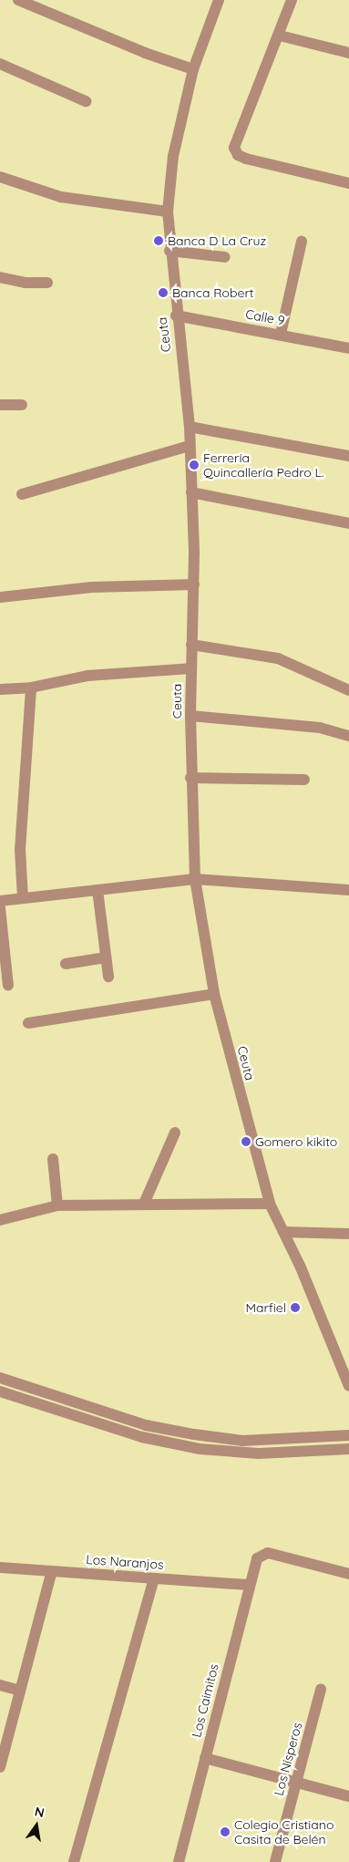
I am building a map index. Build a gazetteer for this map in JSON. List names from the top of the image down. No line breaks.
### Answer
{"streets":{"street":["Calle 9","Ceuta","Los Naranjos","Los Caimitos","Los Nísperos"]},"crossings":[["Calle 9","Ceuta"],["Los Naranjos","Los Caimitos"]],"places":["Banca D La Cruz","Banca Robert","Ferrería Quincallería Pedro L.","Gomero kikito","Marfiel","Colegio Cristiano Casita de Belén"],"north":"top"}
